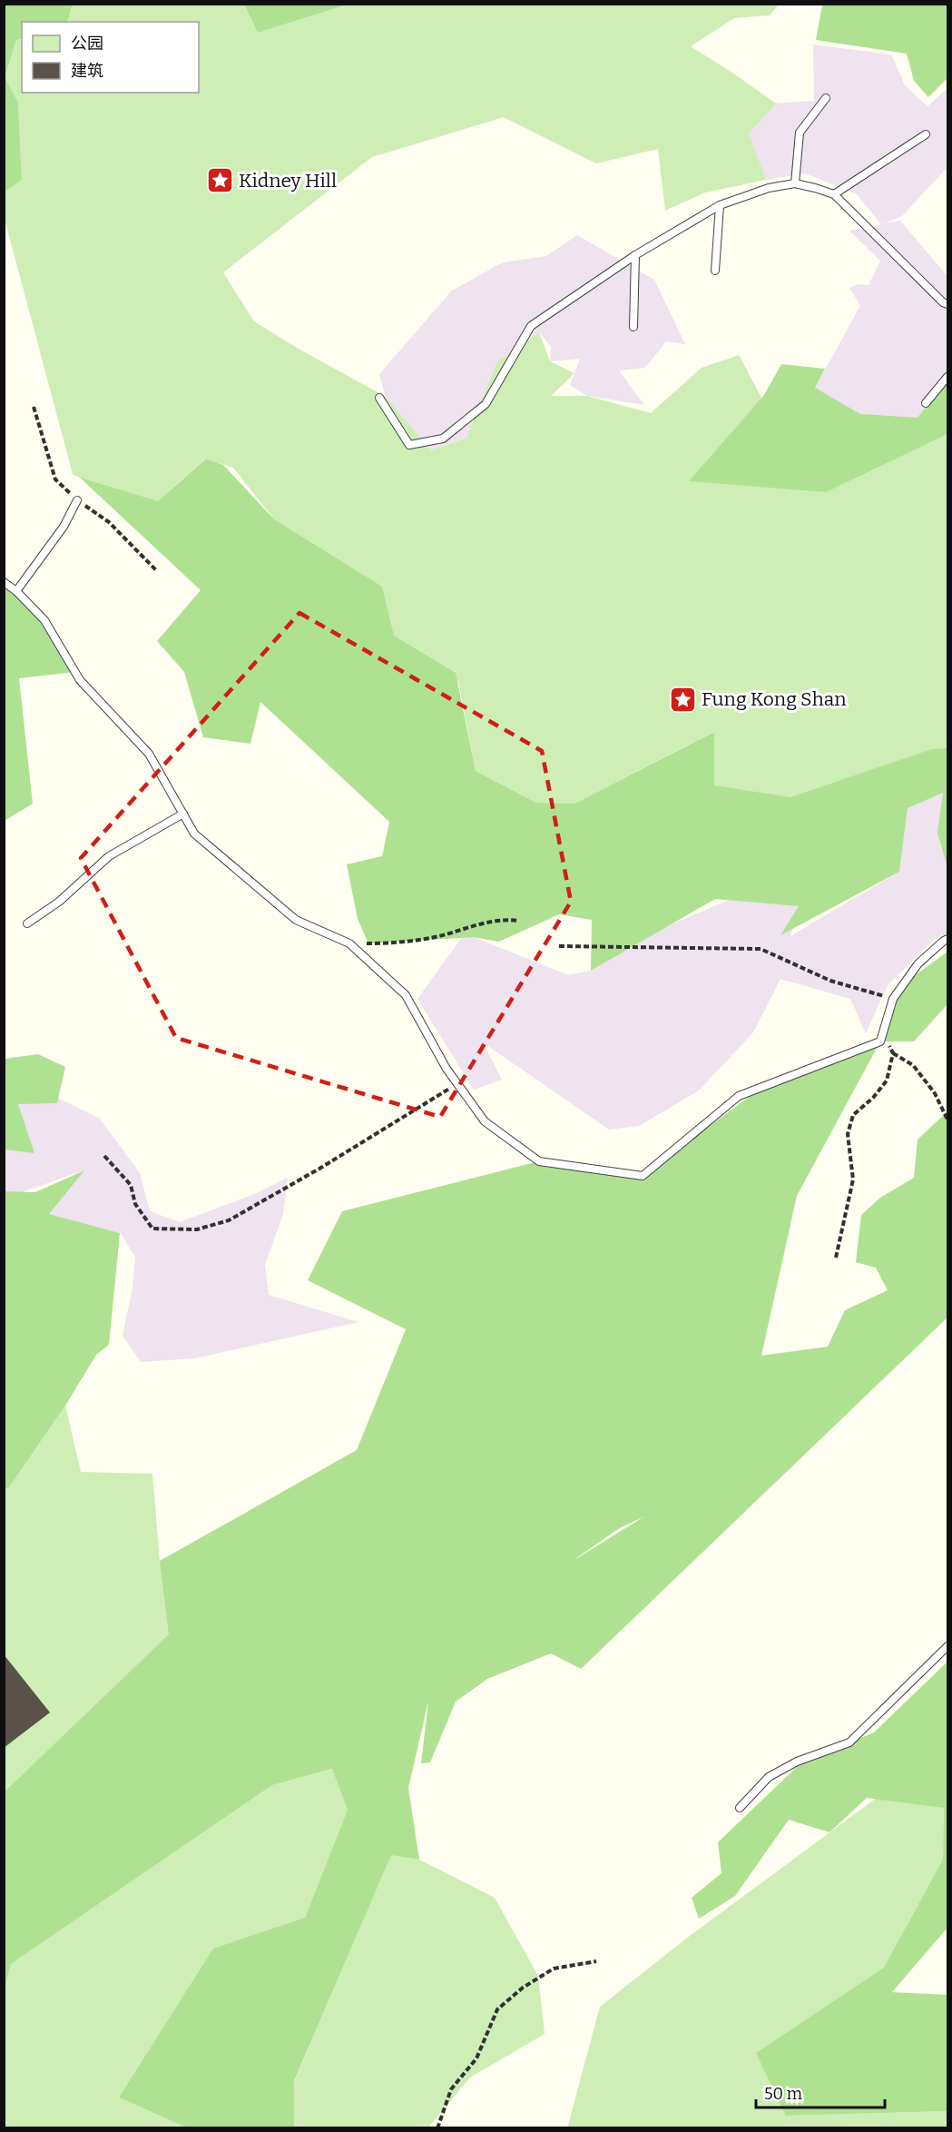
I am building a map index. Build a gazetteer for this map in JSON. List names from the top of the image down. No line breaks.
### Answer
{"places":{"place":["Kidney Hill","Fung Kong Shan"]},"legend":["公园","建筑"],"scale_bar":"50 m"}
